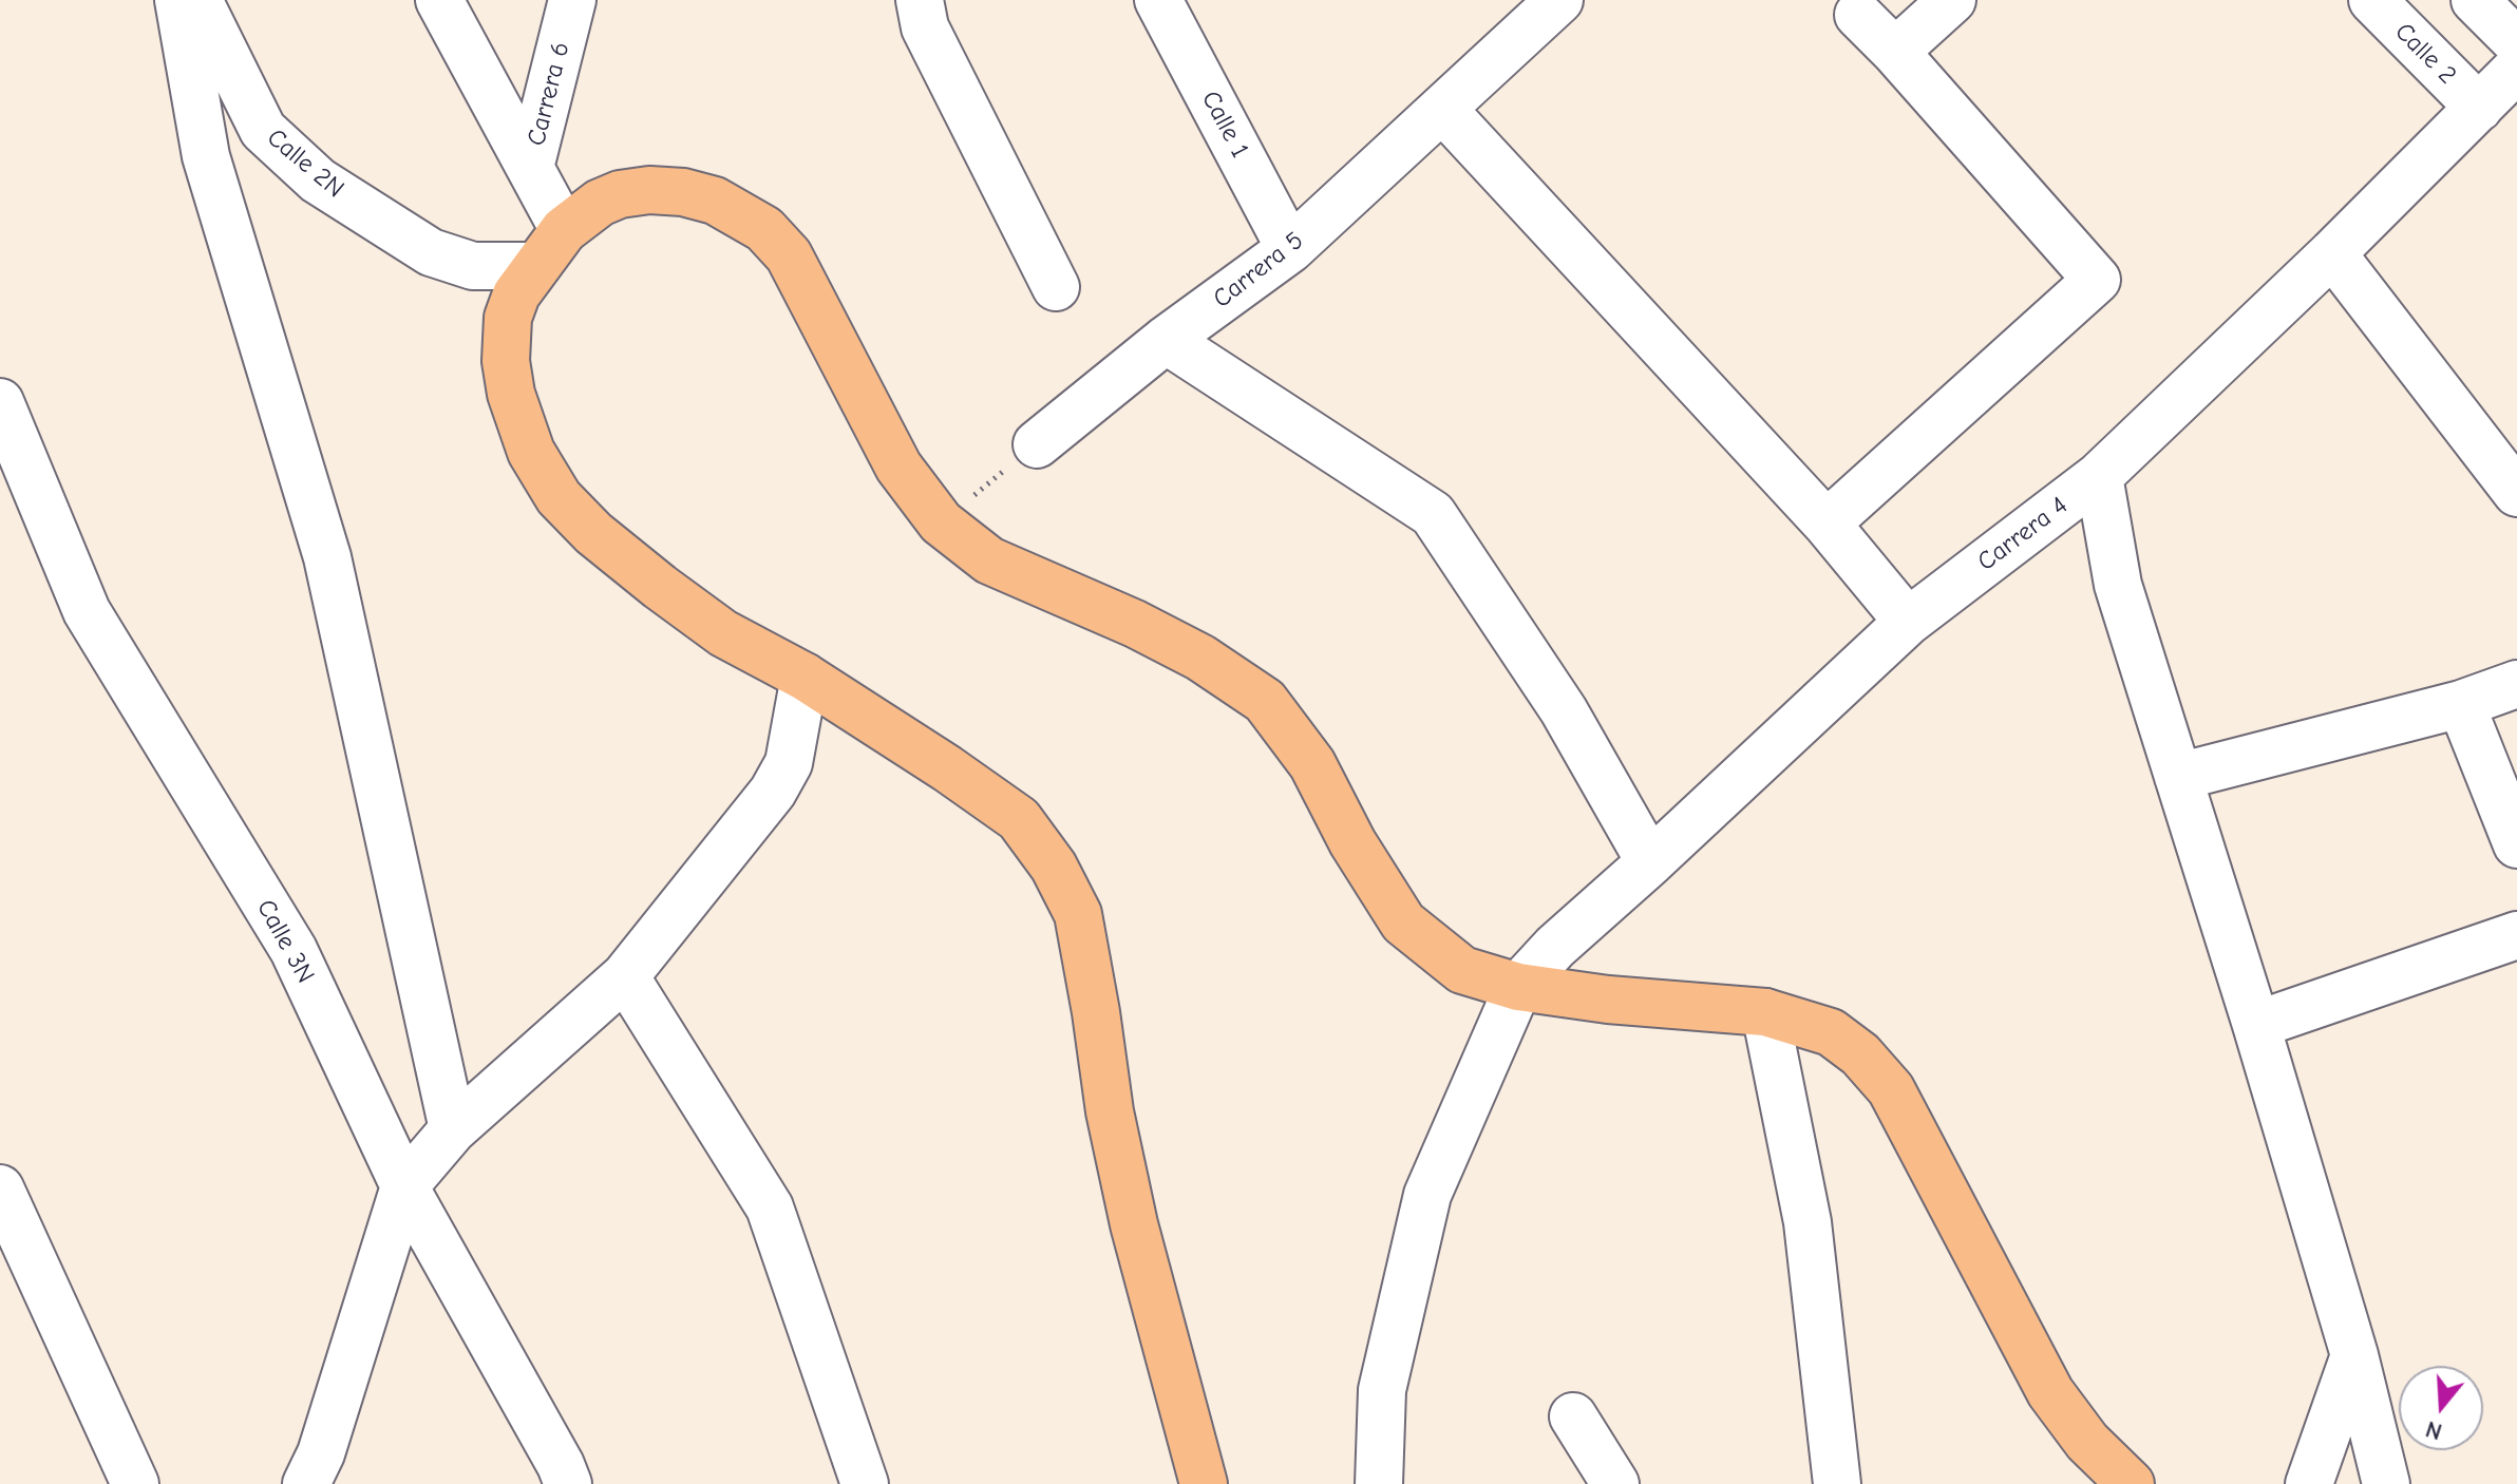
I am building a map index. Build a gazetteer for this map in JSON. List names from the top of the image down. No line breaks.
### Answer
{"streets":{"street":["Calle 2","Carrera 6","Calle 1","Calle 2N","Carrera 5","Carrera 4","Calle 3N"]},"crossings":[["Calle 2","Carrera 4"],["Carrera 6","Calle 2N"],["Calle 1","Carrera 5"]],"north":"bottom"}
